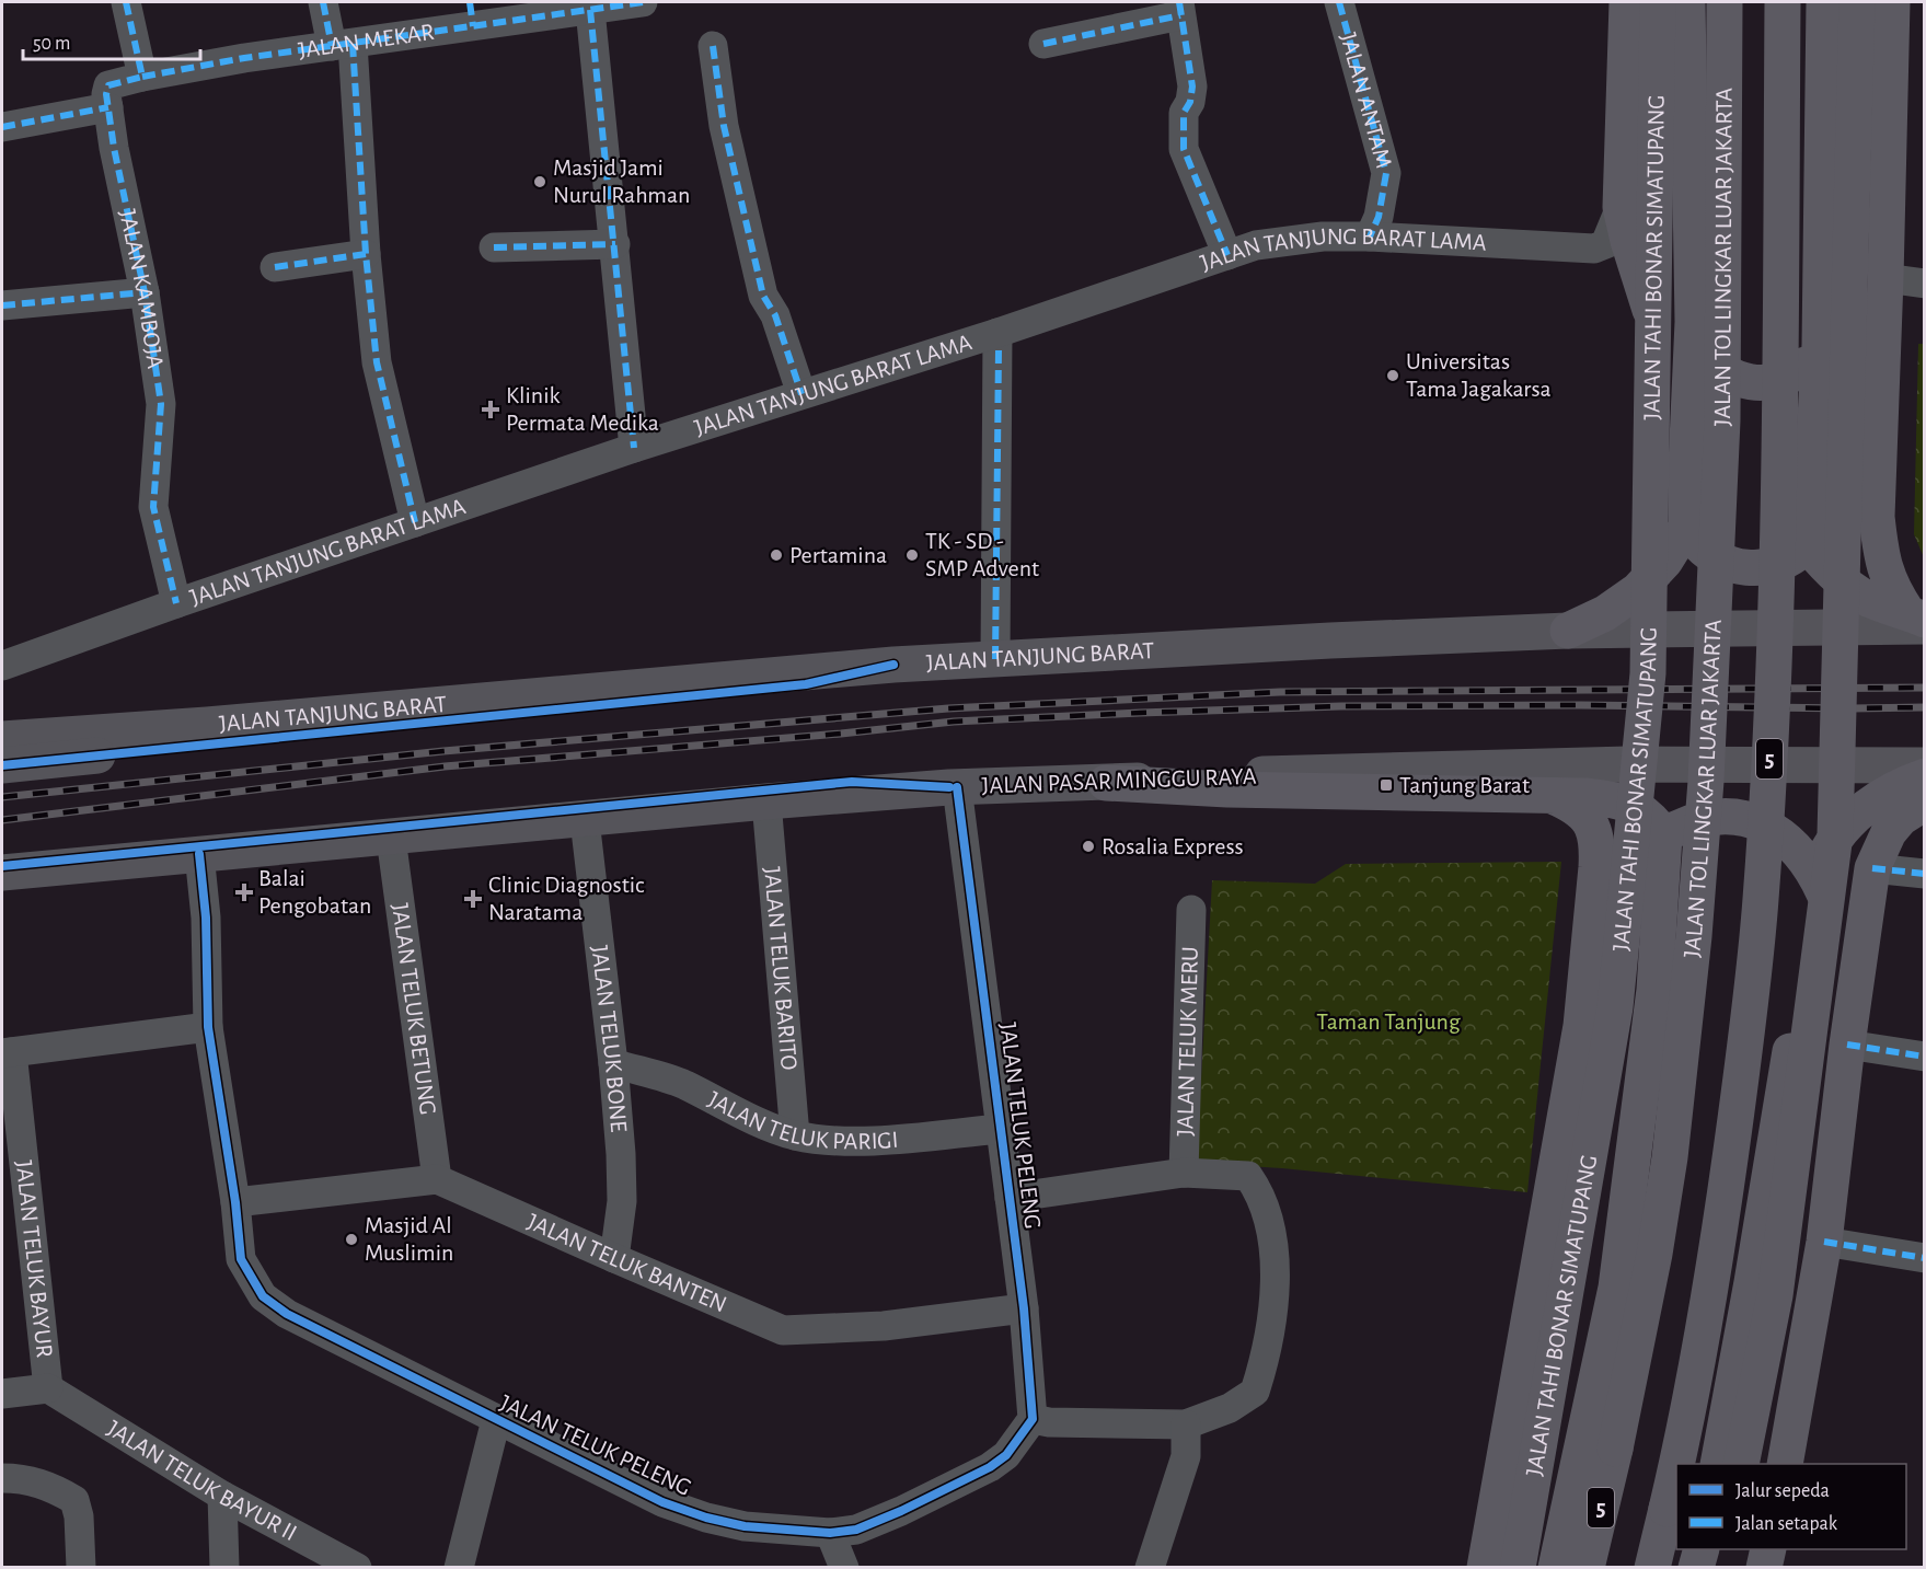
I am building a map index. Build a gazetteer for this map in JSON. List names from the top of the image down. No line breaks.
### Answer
{"streets":{"highway":["JALAN TAHI BONAR SIMATUPANG","JALAN TOL LINGKAR LUAR JAKARTA","5"],"main road":["JALAN TANJUNG BARAT","JALAN PASAR MINGGU RAYA"],"street":["JALAN MEKAR","JALAN ANTAM","JALAN TANJUNG BARAT LAMA","JALAN KAMBOJA","JALAN TELUK BARITO","JALAN TELUK BETUNG","JALAN TELUK BONE","JALAN TELUK MERU","JALAN TELUK PARIGI","JALAN TELUK PELENG","JALAN TELUK BAYUR","JALAN TELUK BANTEN","JALAN TELUK BAYUR II"]},"crossings":[["JALAN ANTAM","JALAN TANJUNG BARAT LAMA"],["JALAN TANJUNG BARAT LAMA","JALAN KAMBOJA"],["JALAN PASAR MINGGU RAYA","JALAN TELUK BARITO"],["JALAN PASAR MINGGU RAYA","JALAN TELUK BETUNG"],["JALAN PASAR MINGGU RAYA","JALAN TELUK BONE"],["JALAN PASAR MINGGU RAYA","JALAN TELUK PELENG"],["JALAN TELUK BARITO","JALAN TELUK PARIGI"],["JALAN TELUK BETUNG","JALAN TELUK BANTEN"],["JALAN TELUK BONE","JALAN TELUK PARIGI"],["JALAN TELUK BONE","JALAN TELUK BANTEN"],["JALAN TELUK PARIGI","JALAN TELUK PELENG"],["JALAN TELUK PELENG","JALAN TELUK BAYUR"],["JALAN TELUK PELENG","JALAN TELUK BANTEN"],["JALAN TELUK BAYUR","JALAN TELUK BAYUR II"]],"parks":["Taman Tanjung"],"places":{"other":["Masjid Jami Nurul Rahman","Universitas Tama Jagakarsa","Pertamina","TK - SD - SMP Advent","Rosalia Express","Masjid Al Muslimin"],"health":["Klinik Permata Medika","Balai Pengobatan","Clinic Diagnostic Naratama"],"transit":["Tanjung Barat"]},"legend":["Jalur sepeda","Jalan setapak"],"scale_bar":"50 m"}
